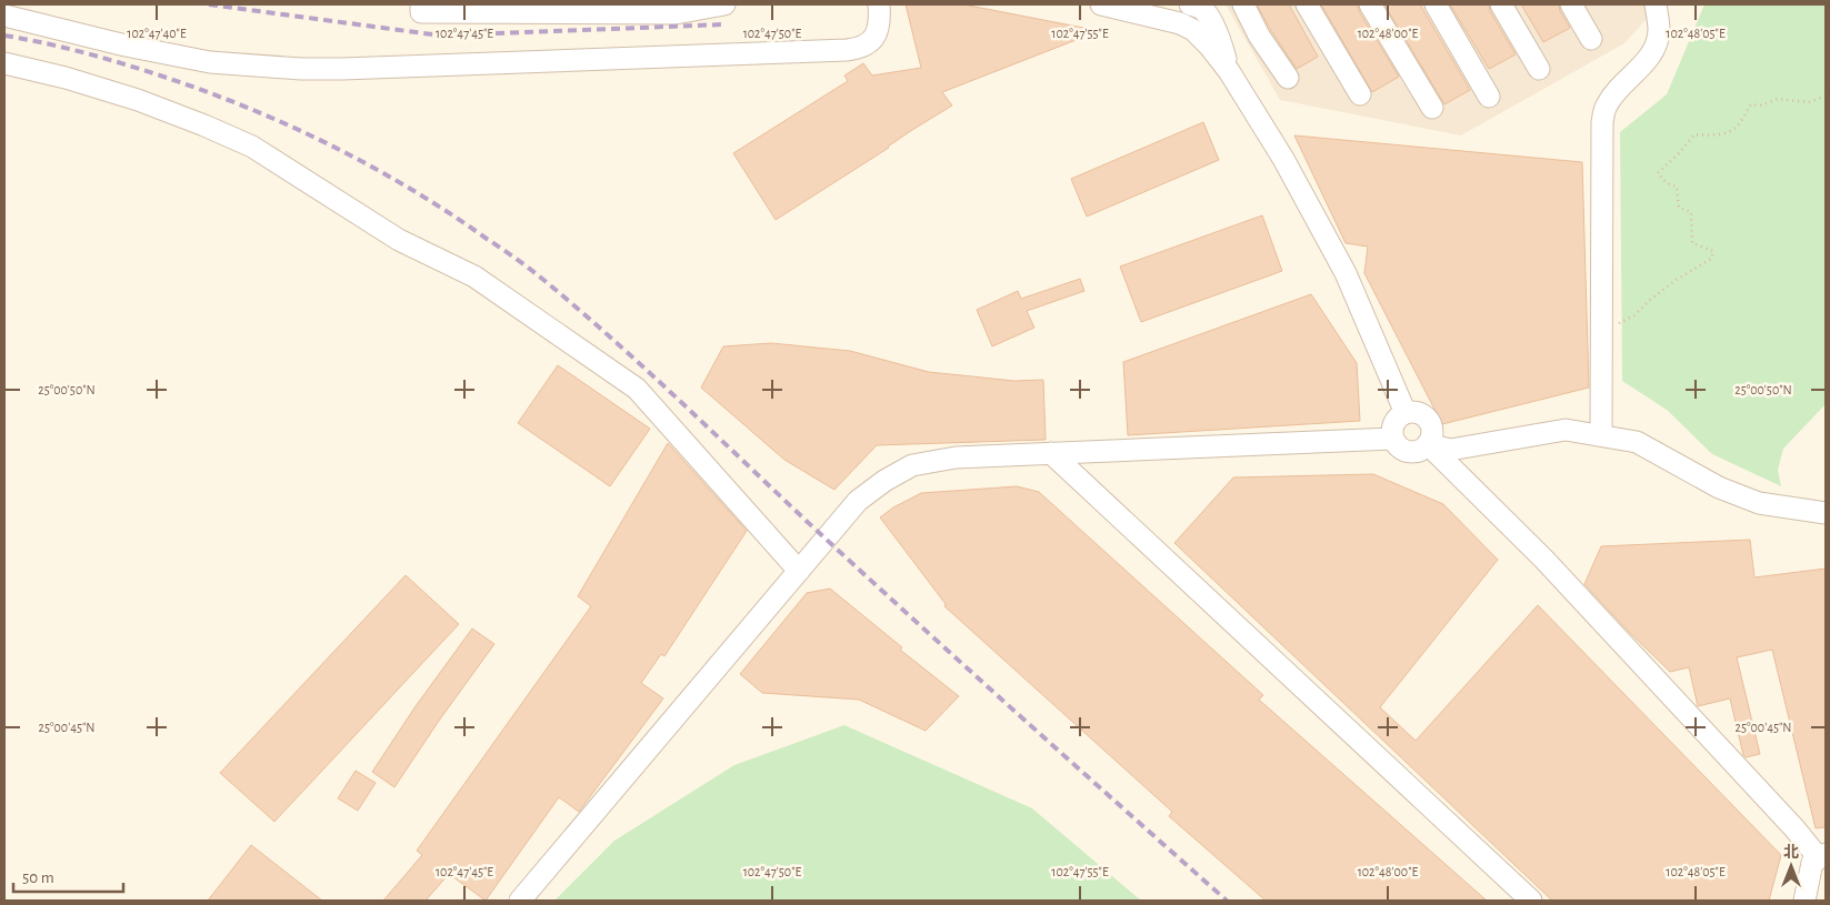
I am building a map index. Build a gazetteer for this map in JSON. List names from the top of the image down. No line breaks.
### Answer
{"scale_bar":"50 m","north":"top","coordinates":["102°47'40\"E","102°47'45\"E","102°47'50\"E","102°47'55\"E","102°48'00\"E","102°48'05\"E","25°00'50\"N","25°00'45\"N"]}
